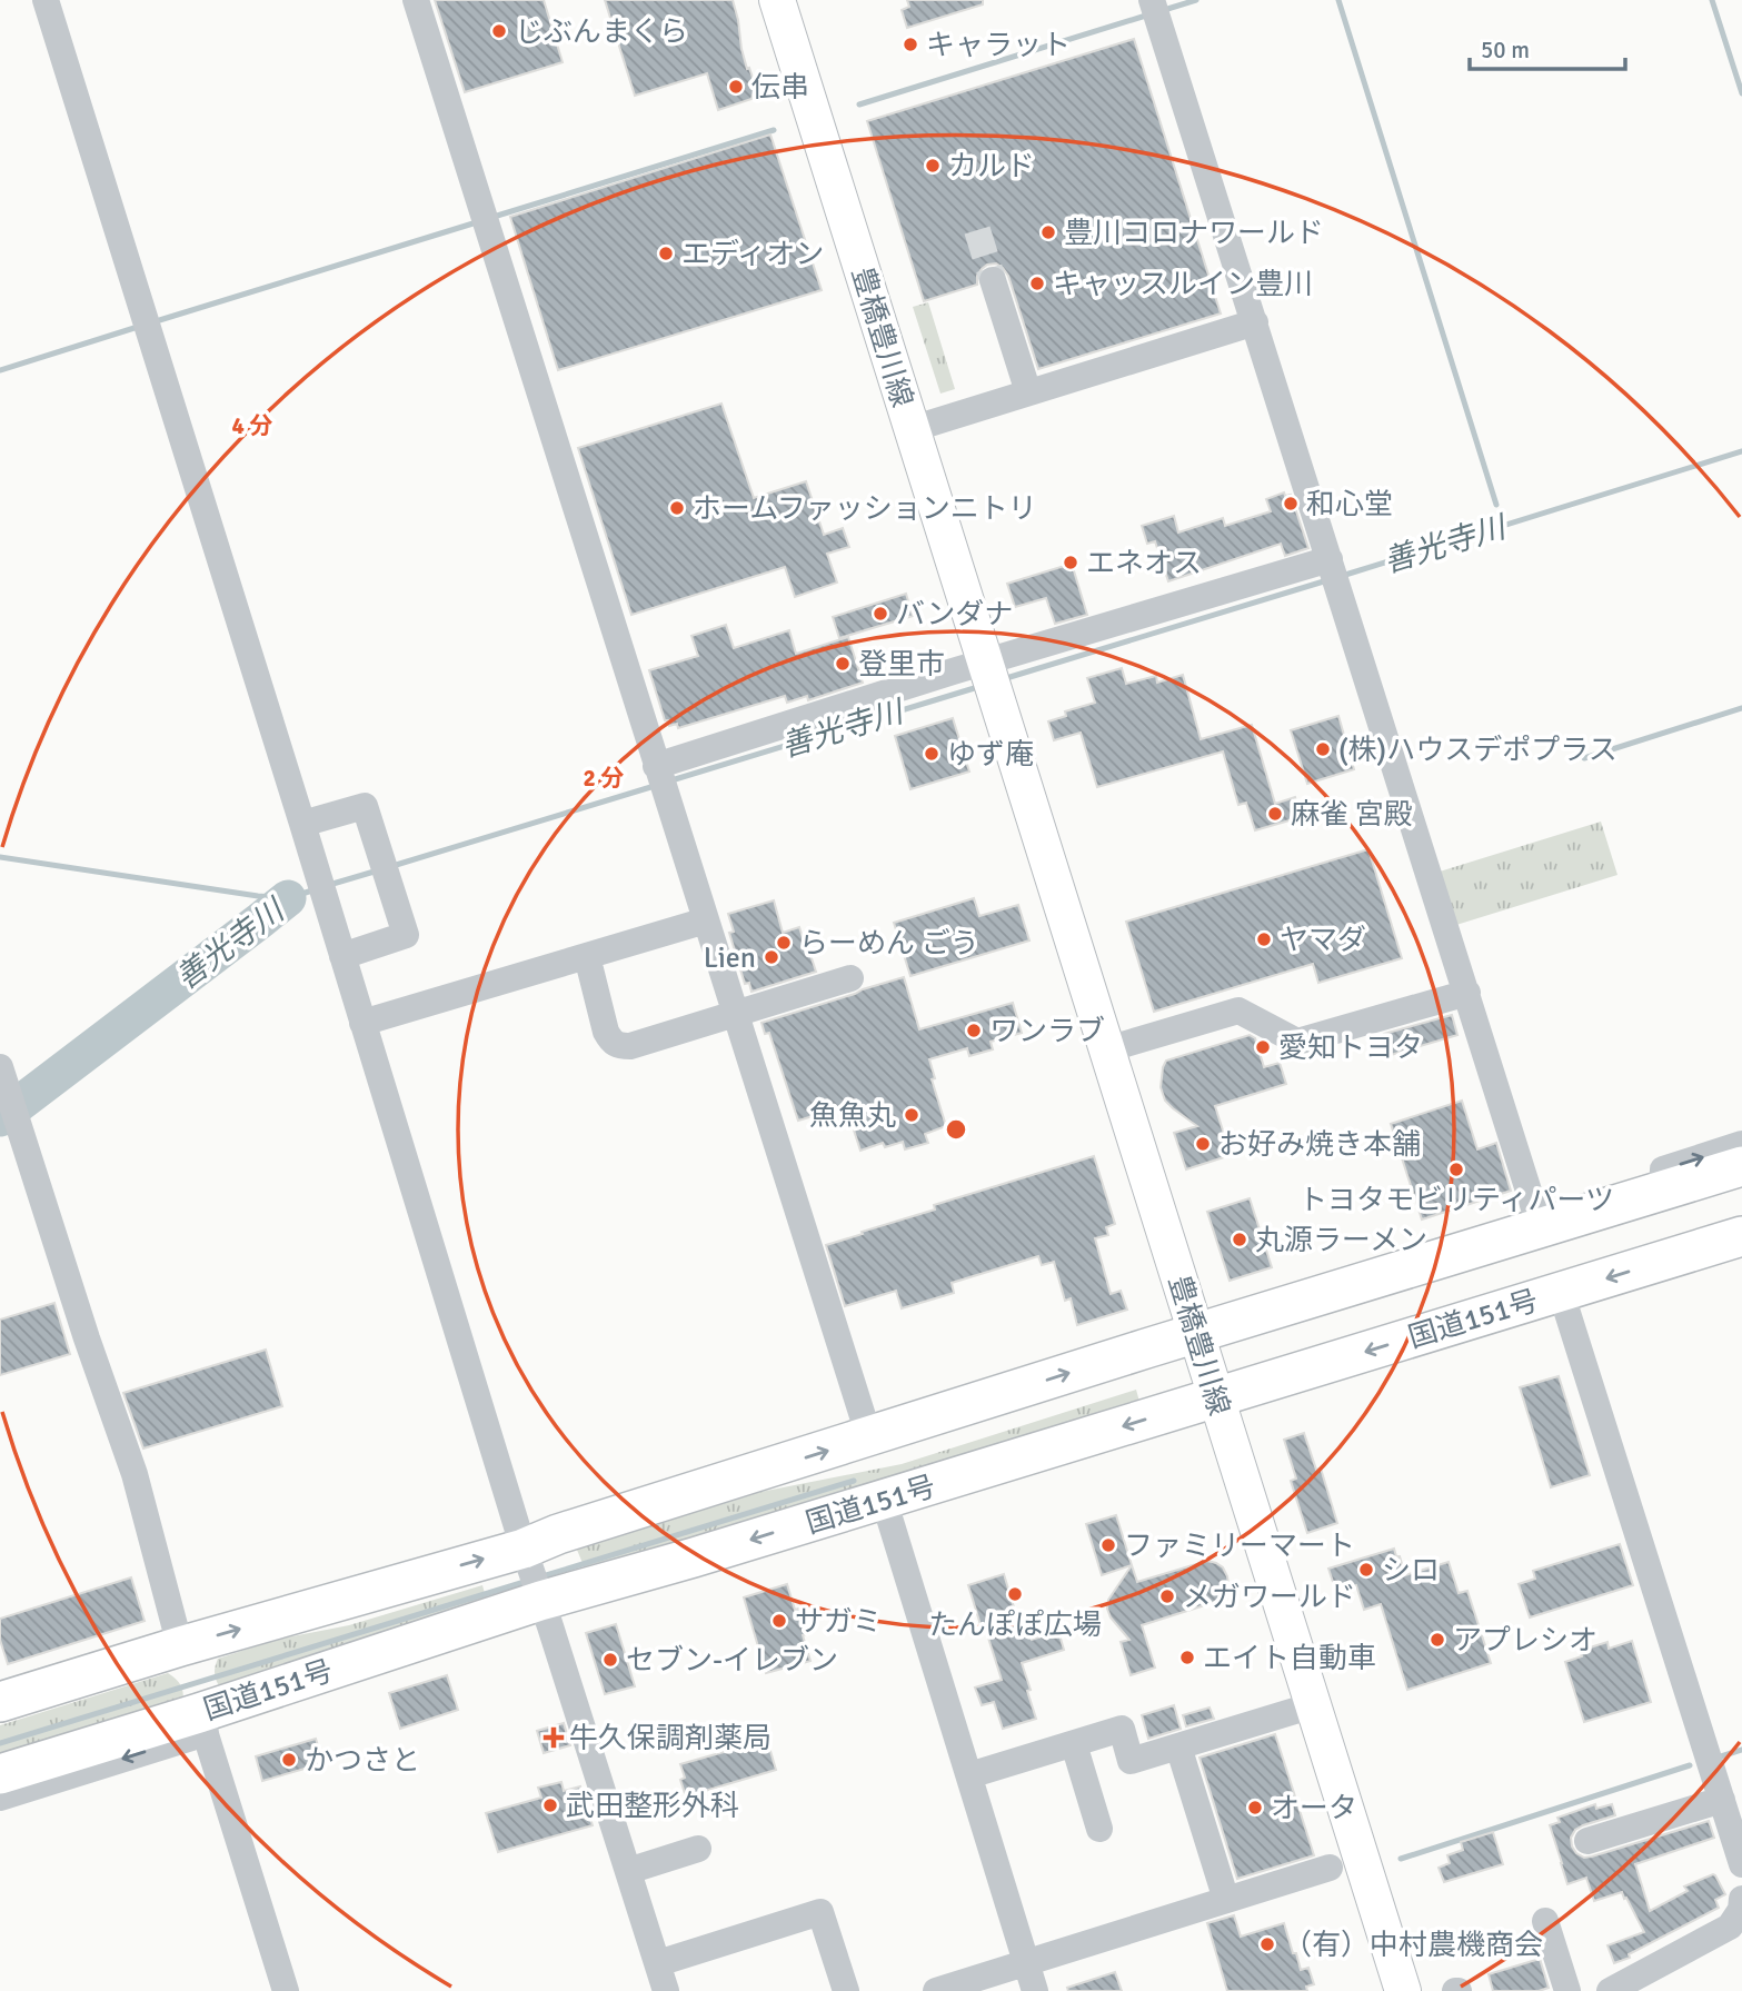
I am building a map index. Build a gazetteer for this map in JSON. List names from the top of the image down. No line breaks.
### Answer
{"streets":{"highway":["国道151号"],"main road":["豊橋豊川線"]},"crossings":[["豊橋豊川線","国道151号"]],"water":["善光寺川"],"places":{"other":["じぶんまくら","キャラット","伝串","カルド","豊川コロナワールド","エディオン","キャッスルイン豊川","和心堂","ホームファッションニトリ","エネオス","バンダナ","登里市","(株)ハウスデポプラス","ゆず庵","麻雀 宮殿","ヤマダ","らーめん ごう","Lien","ワンラブ","愛知トヨタ","魚魚丸","お好み焼き本舗","トヨタモビリティパーツ","丸源ラーメン","ファミリーマート","シロ","たんぽぽ広場","メガワールド","サガミ","アプレシオ","エイト自動車","セブン-イレブン","かつさと","武田整形外科","オータ","（有）中村農機商会"],"health":["牛久保調剤薬局"]},"scale_bar":"50 m","rings":["4 分","2 分"]}
